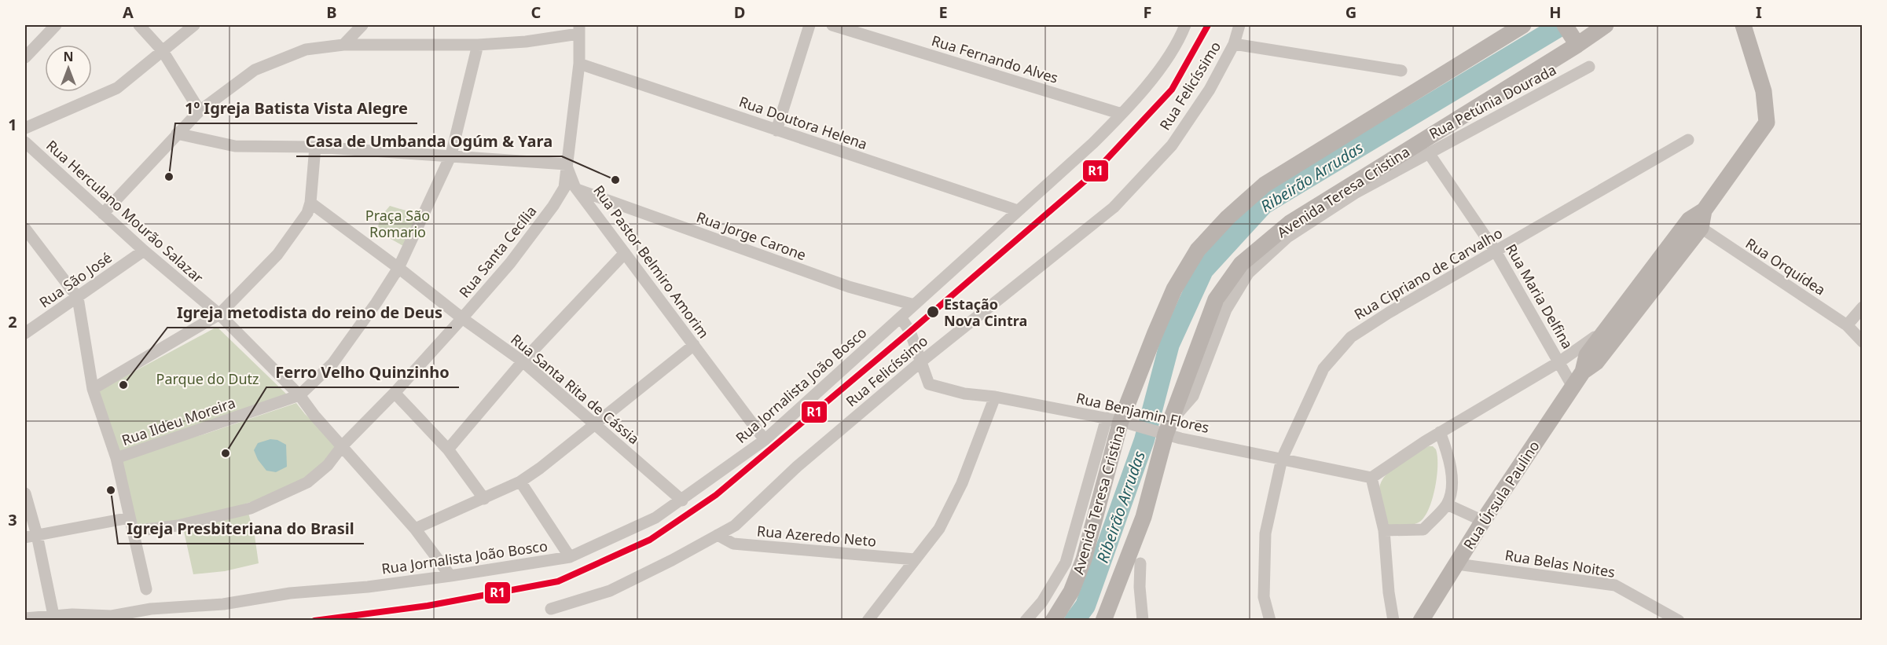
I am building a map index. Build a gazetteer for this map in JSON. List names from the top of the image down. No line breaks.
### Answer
{"streets":{"main road":["Avenida Teresa Cristina","Rua Úrsula Paulino"],"street":["Rua Fernando Alves","Rua Felicíssimo","Rua Petúnia Dourada","Rua Doutora Helena","Rua Herculano Mourão Salazar","Rua Jorge Carone","Rua Santa Cecília","Rua Pastor Belmiro Amorim","Rua Orquídea","Rua Cipriano de Carvalho","Rua São José","Rua Maria Delfina","Rua Jornalista João Bosco","Rua Santa Rita de Cássia","Rua Benjamin Flores","Rua Ildeu Moreira","Rua Azeredo Neto","Rua Belas Noites"]},"crossings":[["Rua Fernando Alves","Rua Jornalista João Bosco"],["Rua Felicíssimo","Rua Benjamin Flores"],["Rua Felicíssimo","Rua Azeredo Neto"],["Rua Petúnia Dourada","Avenida Teresa Cristina"],["Rua Petúnia Dourada","Rua Maria Delfina"],["Rua Petúnia Dourada","Rua Benjamin Flores"],["Rua Doutora Helena","Rua Santa Cecília"],["Rua Doutora Helena","Rua Jornalista João Bosco"],["Avenida Teresa Cristina","Rua Benjamin Flores"],["Rua Herculano Mourão Salazar","Rua Santa Cecília"],["Rua Herculano Mourão Salazar","Rua São José"],["Rua Herculano Mourão Salazar","Rua Jornalista João Bosco"],["Rua Herculano Mourão Salazar","Rua Ildeu Moreira"],["Rua Jorge Carone","Rua Pastor Belmiro Amorim"],["Rua Jorge Carone","Rua Jornalista João Bosco"],["Rua Santa Cecília","Rua Pastor Belmiro Amorim"],["Rua Santa Cecília","Rua Santa Rita de Cássia"],["Rua Pastor Belmiro Amorim","Rua Jornalista João Bosco"],["Rua Orquídea","Rua Úrsula Paulino"],["Rua Cipriano de Carvalho","Rua Maria Delfina"],["Rua Cipriano de Carvalho","Rua Benjamin Flores"],["Rua Maria Delfina","Rua Úrsula Paulino"],["Rua Jornalista João Bosco","Rua Santa Rita de Cássia"],["Rua Santa Rita de Cássia","Rua Ildeu Moreira"],["Rua Úrsula Paulino","Rua Belas Noites"]],"water":["Ribeirão Arrudas"],"parks":["Praça São Romario","Parque do Dutz"],"places":["1º Igreja Batista Vista Alegre","Casa de Umbanda Ogúm & Yara","Estação Nova Cintra","Igreja metodista do reino de Deus","Ferro Velho Quinzinho","Igreja Presbiteriana do Brasil"],"lines":["transit line R1"],"north":"top","grid":{"columns":["A","B","C","D","E","F","G","H","I"],"rows":["1","2","3"]}}
